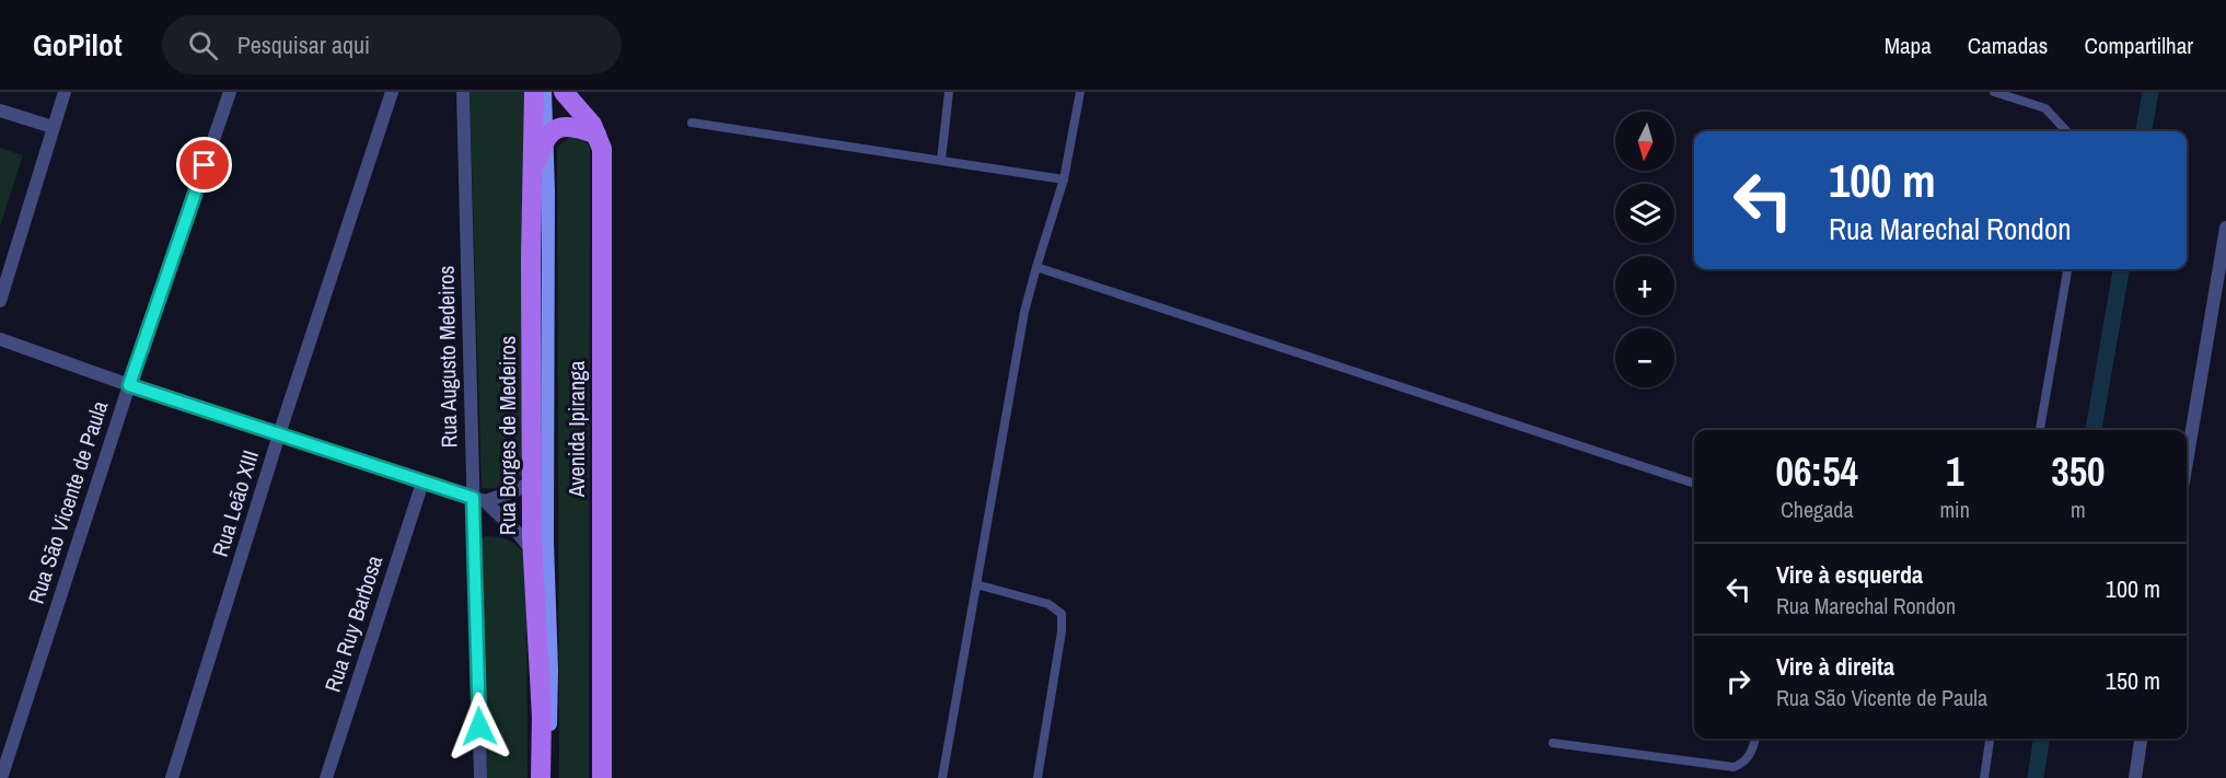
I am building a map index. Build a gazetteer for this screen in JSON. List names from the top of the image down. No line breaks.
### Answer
{"streets":{"main road":["Avenida Ipiranga","Rua Borges de Medeiros"],"street":["Rua Augusto Medeiros","Rua São Vicente de Paula","Rua Leão XIII","Rua Ruy Barbosa"]},"north":"bottom","page":{"header":"GoPilot","search":"Pesquisar aqui","nav":["Mapa","Camadas","Compartilhar"],"map_buttons":["+","−"],"turn":["100 m","Rua Marechal Rondon"],"eta":["06:54","Chegada","1","min","350","m"],"list":[{"name":"Vire à esquerda","note":"Rua Marechal Rondon","value":"100 m"},{"name":"Vire à direita","note":"Rua São Vicente de Paula","value":"150 m"}]}}
